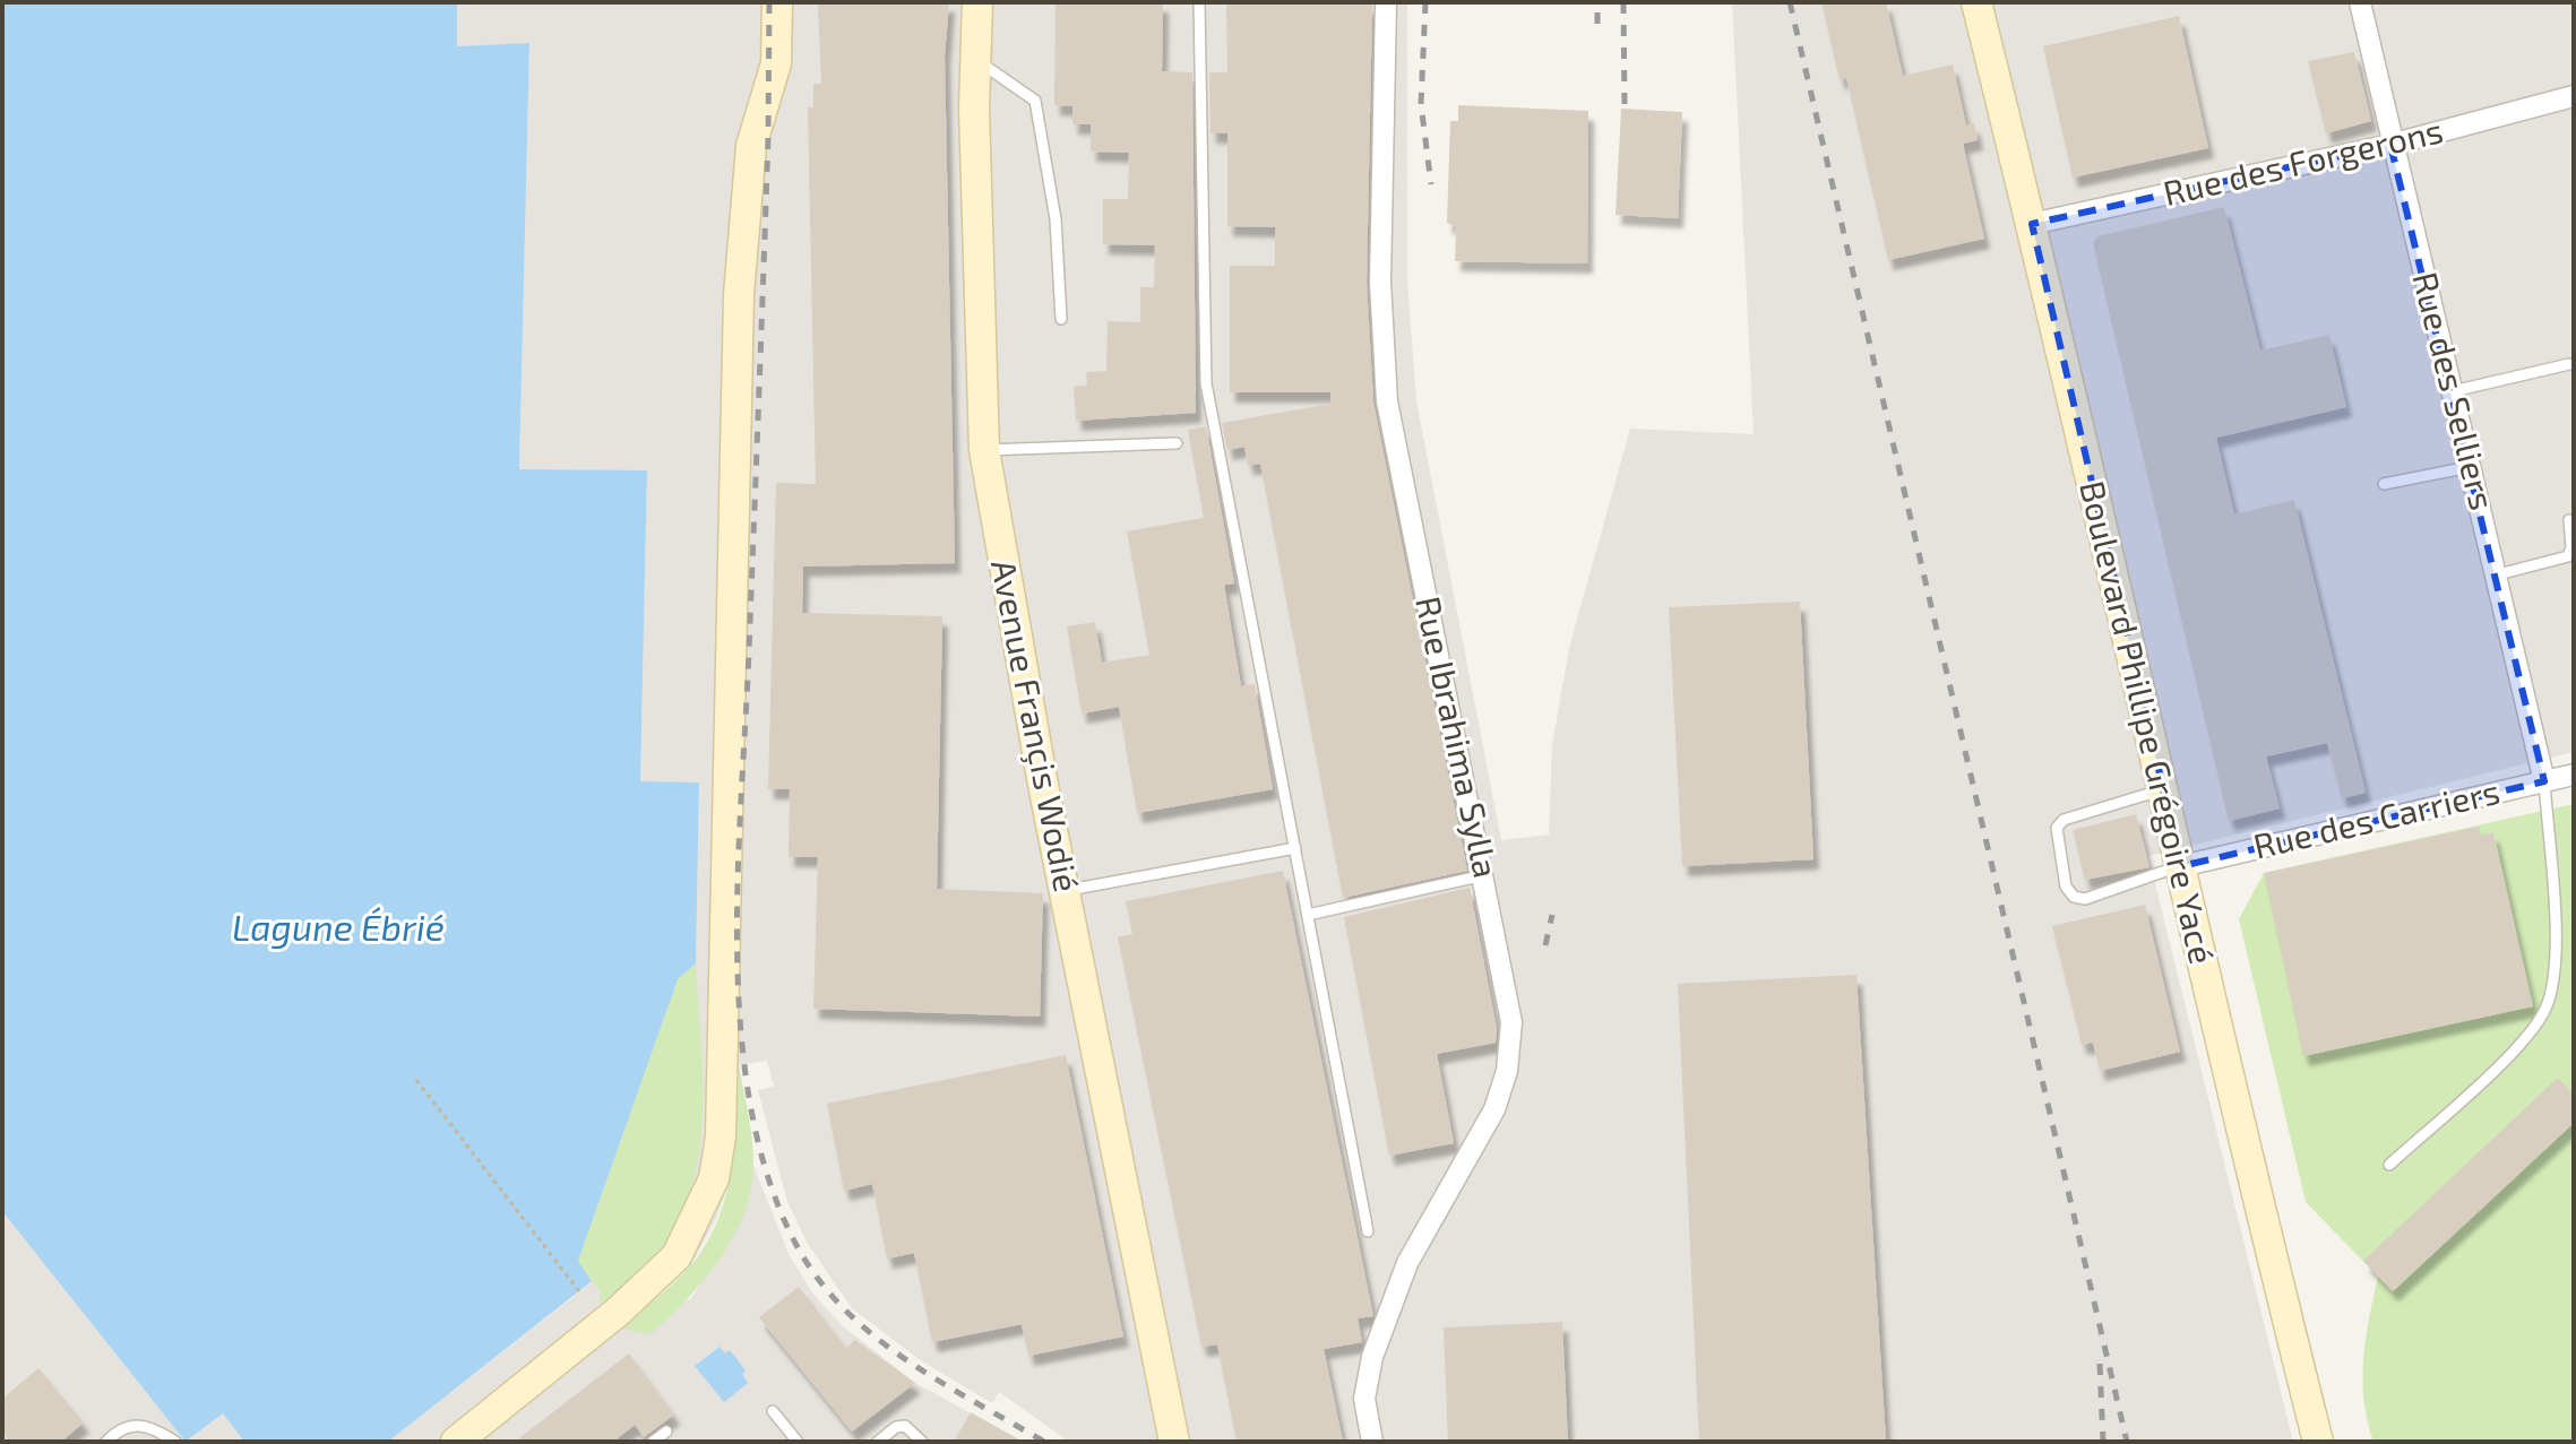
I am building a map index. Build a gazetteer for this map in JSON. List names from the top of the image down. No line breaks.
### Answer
{"streets":{"main road":["Boulevard Phillipe Grégoire Yacé","Avenue Françis Wodié"],"street":["Rue des Forgerons","Rue des Selliers","Rue Ibrahima Sylla","Rue des Carriers"]},"crossings":[["Rue des Forgerons","Rue des Selliers"],["Rue des Forgerons","Boulevard Phillipe Grégoire Yacé"],["Rue des Selliers","Rue des Carriers"],["Boulevard Phillipe Grégoire Yacé","Rue des Carriers"]],"water":["Lagune Ébrié"]}
